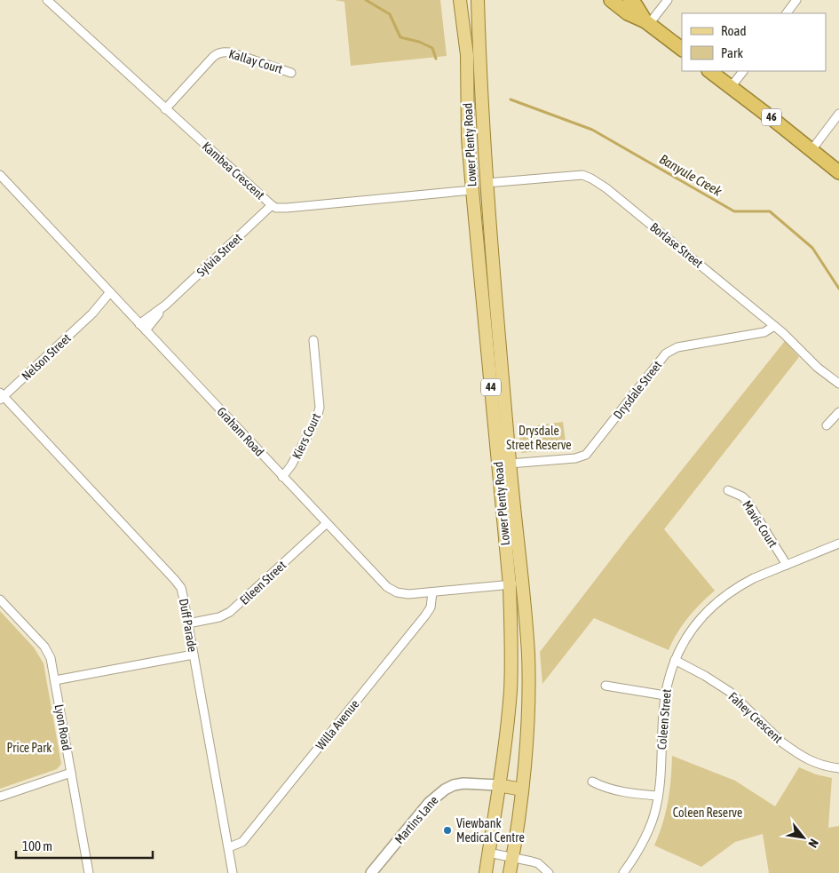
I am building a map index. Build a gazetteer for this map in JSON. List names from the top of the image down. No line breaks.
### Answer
{"streets":{"highway":["46"],"main road":["Lower Plenty Road","44"],"street":["Kallay Court","Kambea Crescent","Borlase Street","Sylvia Street","Nelson Street","Drysdale Street","Graham Road","Kiers Court","Mavis Court","Eileen Street","Duff Parade","Fahey Crescent","Coleen Street","Willa Avenue","Lyon Road","Martins Lane"]},"crossings":[["Kallay Court","Kambea Crescent"],["Lower Plenty Road","Kambea Crescent"],["Lower Plenty Road","Borlase Street"],["Lower Plenty Road","Drysdale Street"],["Lower Plenty Road","Graham Road"],["Lower Plenty Road","Martins Lane"],["Kambea Crescent","Sylvia Street"],["Borlase Street","Drysdale Street"],["Sylvia Street","Graham Road"],["Nelson Street","Graham Road"],["Nelson Street","Duff Parade"],["Graham Road","Kiers Court"],["Graham Road","Eileen Street"],["Graham Road","Willa Avenue"],["Mavis Court","Coleen Street"],["Eileen Street","Duff Parade"],["Duff Parade","Willa Avenue"],["Fahey Crescent","Coleen Street"]],"water":["Banyule Creek"],"parks":["Drysdale Street Reserve","Price Park","Coleen Reserve"],"places":["Viewbank Medical Centre"],"legend":["Road","Park"],"scale_bar":"100 m","north":"bottom right"}
